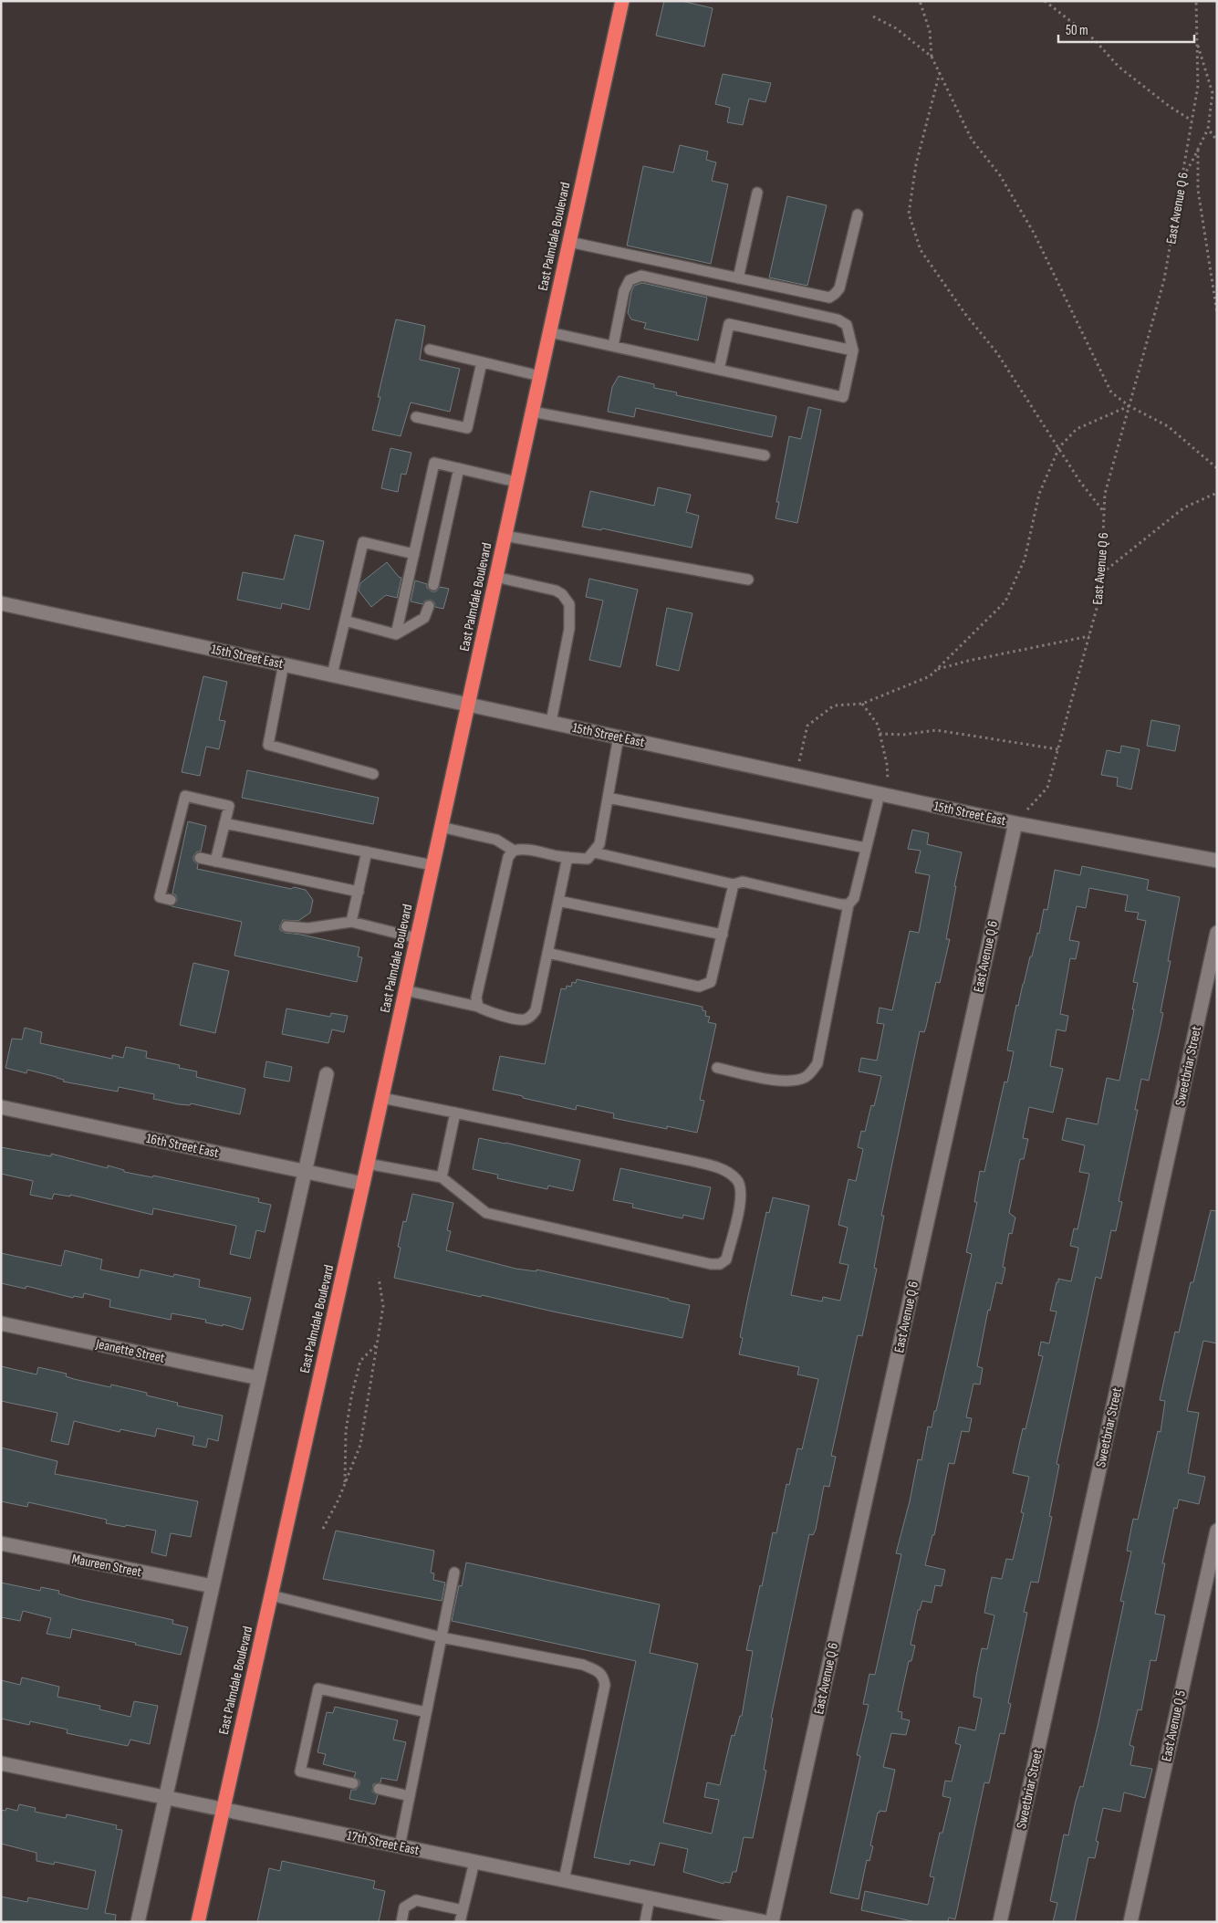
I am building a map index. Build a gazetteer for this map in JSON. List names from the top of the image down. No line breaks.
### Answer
{"streets":{"highway":["East Palmdale Boulevard"],"street":["East Avenue Q 6","15th Street East","Sweetbriar Street","16th Street East","Jeanette Street","Maureen Street","East Avenue Q 5","17th Street East"]},"crossings":[["East Avenue Q 6","15th Street East"],["East Palmdale Boulevard","15th Street East"],["East Palmdale Boulevard","16th Street East"],["East Palmdale Boulevard","17th Street East"]],"scale_bar":"50 m"}
